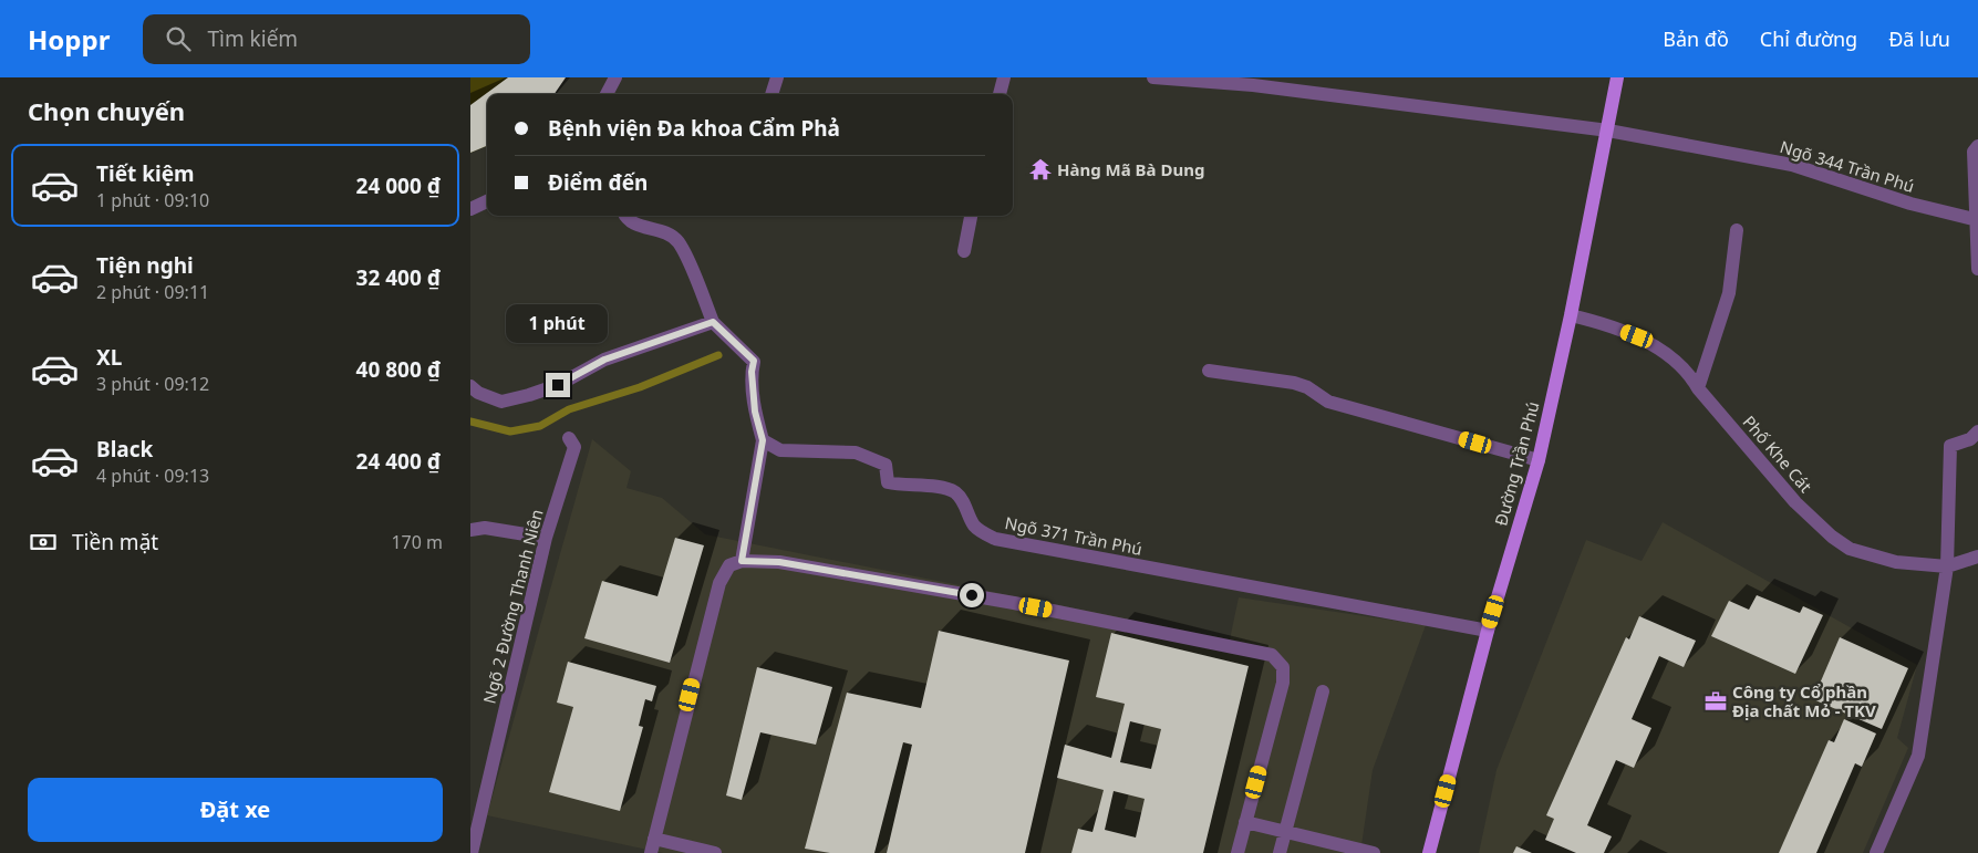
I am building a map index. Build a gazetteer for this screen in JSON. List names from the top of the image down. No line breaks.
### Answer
{"streets":{"main road":["Đường Trần Phú"],"street":["Ngõ 344 Trần Phú","Phố Khe Cát","Ngõ 371 Trần Phú","Ngõ 2 Đường Thanh Niên"]},"crossings":[["Ngõ 344 Trần Phú","Đường Trần Phú"],["Phố Khe Cát","Đường Trần Phú"],["Đường Trần Phú","Ngõ 371 Trần Phú"]],"places":{"temple":["Hàng Mã Bà Dung"],"office":["Công ty Cổ phần Địa chất Mỏ - TKV"]},"page":{"header":"Hoppr","search":"Tìm kiếm","nav":["Bản đồ","Chỉ đường","Đã lưu"],"heading":"Chọn chuyến","banner":["Bệnh viện Đa khoa Cẩm Phả","Điểm đến"],"list":[{"name":"Tiết kiệm","note":"1 phút · 09:10","value":"24 000 ₫"},{"name":"Tiện nghi","note":"2 phút · 09:11","value":"32 400 ₫"},{"name":"XL","note":"3 phút · 09:12","value":"40 800 ₫"},{"name":"Black","note":"4 phút · 09:13","value":"24 400 ₫"}],"bubble":"1 phút","pay":["Tiền mặt","170 m"],"buttons":"Đặt xe"}}
